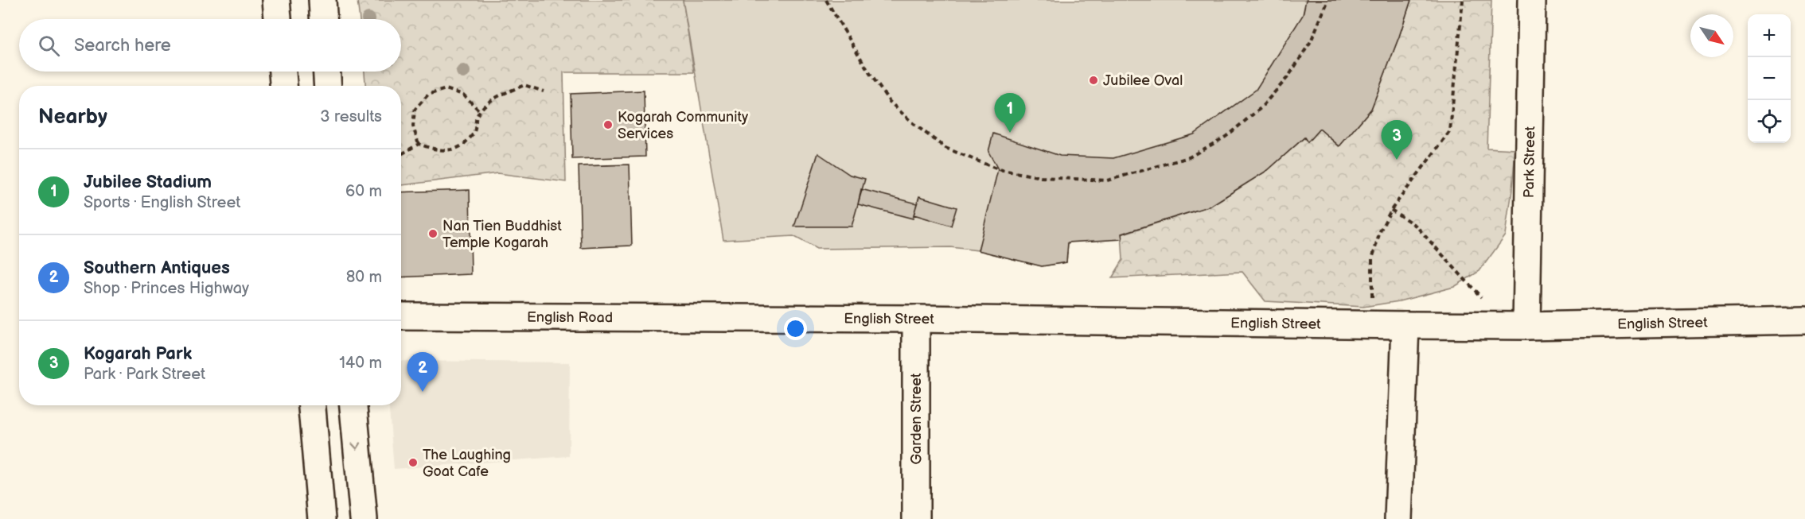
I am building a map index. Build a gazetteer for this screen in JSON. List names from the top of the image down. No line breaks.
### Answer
{"streets":{"main road":["Park Street","English Road","English Street","Garden Street"]},"crossings":[["Park Street","English Street"],["English Road","English Street"],["English Street","Garden Street"]],"places":["Jubilee Oval","Kogarah Community Services","Nan Tien Buddhist Temple Kogarah","The Laughing Goat Cafe"],"north":"bottom right","page":{"map_buttons":["+","−"],"search":"Search here","heading":["Nearby","3 results"],"pins":["1","3","2"],"list":[{"mark":"1","name":"Jubilee Stadium","note":"Sports · English Street","value":"60 m"},{"mark":"2","name":"Southern Antiques","note":"Shop · Princes Highway","value":"80 m"},{"mark":"3","name":"Kogarah Park","note":"Park · Park Street","value":"140 m"}]}}
